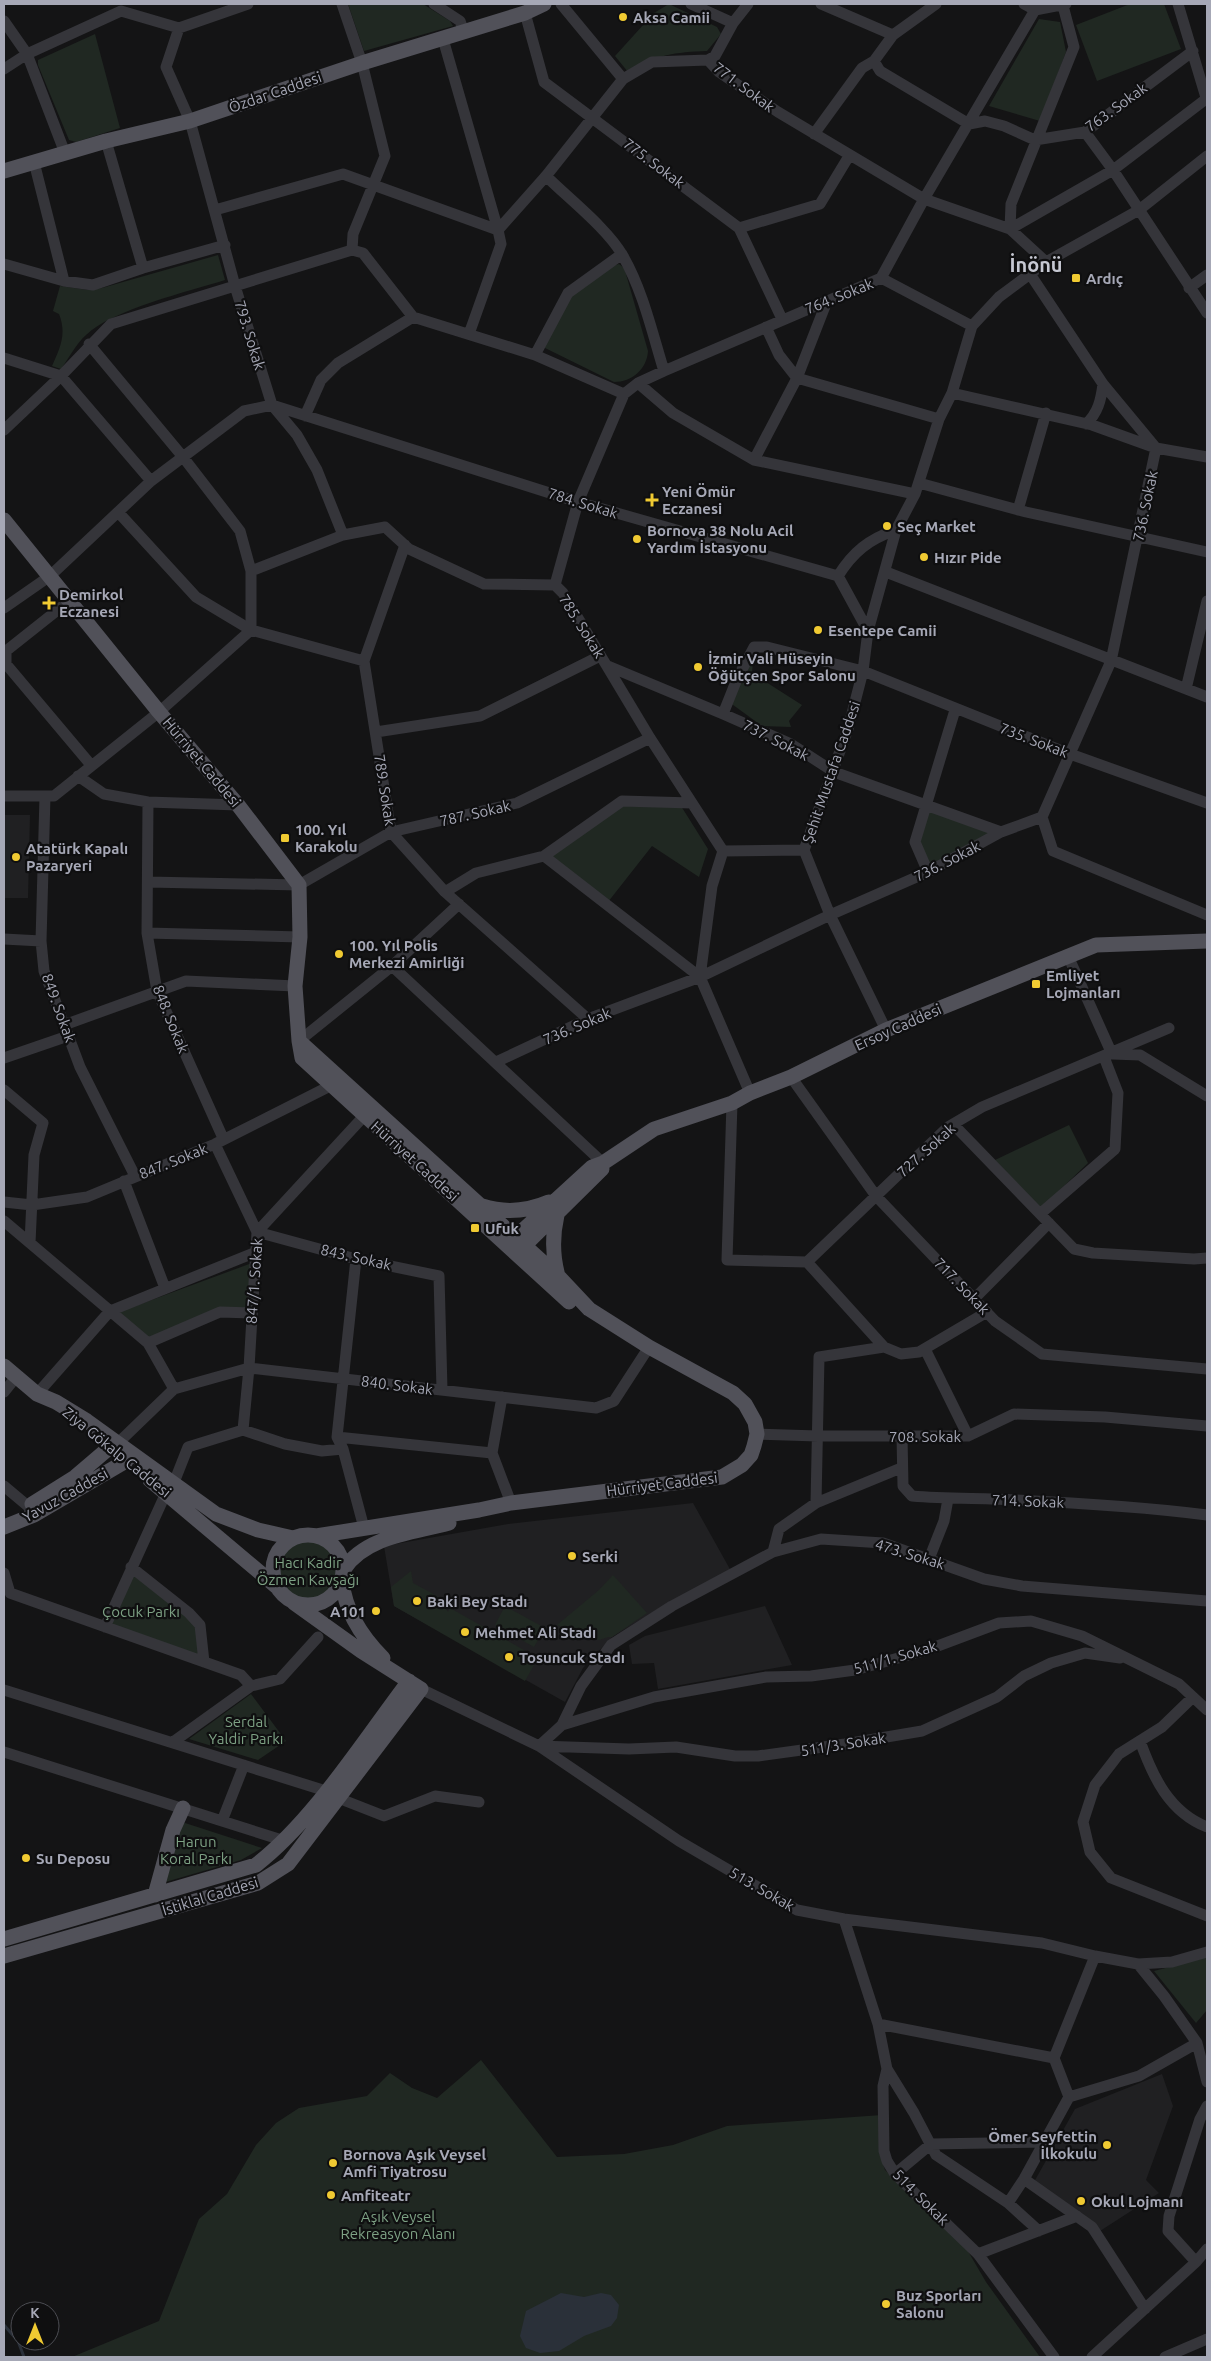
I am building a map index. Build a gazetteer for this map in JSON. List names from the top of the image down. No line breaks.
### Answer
{"streets":{"main road":["Özdar Caddesi","Hürriyet Caddesi","Ersoy Caddesi","Ziya Gökalp Caddesi","Yavuz Caddesi","İstiklal Caddesi"],"street":["771. Sokak","763. Sokak","775. Sokak","764. Sokak","793. Sokak","784. Sokak","736. Sokak","785. Sokak","737. Sokak","735. Sokak","Şehit Mustafa Caddesi","789. Sokak","787. Sokak","849. Sokak","848. Sokak","727. Sokak","847. Sokak","843. Sokak","847/1. Sokak","717. Sokak","840. Sokak","708. Sokak","714. Sokak","473. Sokak","511/1. Sokak","511/3. Sokak","513. Sokak","514. Sokak"]},"crossings":[["771. Sokak","775. Sokak"],["771. Sokak","764. Sokak"],["771. Sokak","Şehit Mustafa Caddesi"],["Özdar Caddesi","775. Sokak"],["Özdar Caddesi","793. Sokak"],["775. Sokak","764. Sokak"],["764. Sokak","784. Sokak"],["764. Sokak","785. Sokak"],["793. Sokak","784. Sokak"],["793. Sokak","785. Sokak"],["736. Sokak","737. Sokak"],["736. Sokak","735. Sokak"],["736. Sokak","Şehit Mustafa Caddesi"],["736. Sokak","789. Sokak"],["785. Sokak","737. Sokak"],["785. Sokak","789. Sokak"],["785. Sokak","787. Sokak"],["737. Sokak","735. Sokak"],["737. Sokak","Şehit Mustafa Caddesi"],["735. Sokak","Şehit Mustafa Caddesi"],["Hürriyet Caddesi","787. Sokak"],["Hürriyet Caddesi","Ersoy Caddesi"],["Hürriyet Caddesi","847. Sokak"],["Hürriyet Caddesi","847/1. Sokak"],["Hürriyet Caddesi","840. Sokak"],["Hürriyet Caddesi","708. Sokak"],["Şehit Mustafa Caddesi","Ersoy Caddesi"],["789. Sokak","787. Sokak"],["849. Sokak","847. Sokak"],["848. Sokak","847. Sokak"],["Ersoy Caddesi","717. Sokak"],["727. Sokak","717. Sokak"],["843. Sokak","847/1. Sokak"],["843. Sokak","840. Sokak"],["847/1. Sokak","840. Sokak"],["840. Sokak","Ziya Gökalp Caddesi"],["840. Sokak","Yavuz Caddesi"],["708. Sokak","714. Sokak"],["Ziya Gökalp Caddesi","Yavuz Caddesi"],["473. Sokak","511/1. Sokak"],["473. Sokak","511/3. Sokak"],["473. Sokak","513. Sokak"],["511/1. Sokak","511/3. Sokak"],["511/3. Sokak","513. Sokak"],["513. Sokak","İstiklal Caddesi"],["513. Sokak","514. Sokak"]],"districts":["İnönü"],"parks":["Hacı Kadir Özmen Kavşağı","Çocuk Parkı","Serdal Yaldir Parkı","Harun Koral Parkı","Aşık Veysel Rekreasyon Alanı"],"places":{"other":["Aksa Camii","Seç Market","Bornova 38 Nolu Acil Yardım İstasyonu","Hızır Pide","Esentepe Camii","İzmir Vali Hüseyin Öğütçen Spor Salonu","Atatürk Kapalı Pazaryeri","100. Yıl Polis Merkezi Amirliği","Serki","Baki Bey Stadı","A101","Mehmet Ali Stadı","Tosuncuk Stadı","Su Deposu","Ömer Seyfettin İlkokulu","Bornova Aşık Veysel Amfi Tiyatrosu","Amfiteatr","Okul Lojmanı","Buz Sporları Salonu"],"transit":["Ardıç","100. Yıl Karakolu","Emliyet Lojmanları","Ufuk"],"health":["Yeni Ömür Eczanesi","Demirkol Eczanesi"]},"north":"top"}
